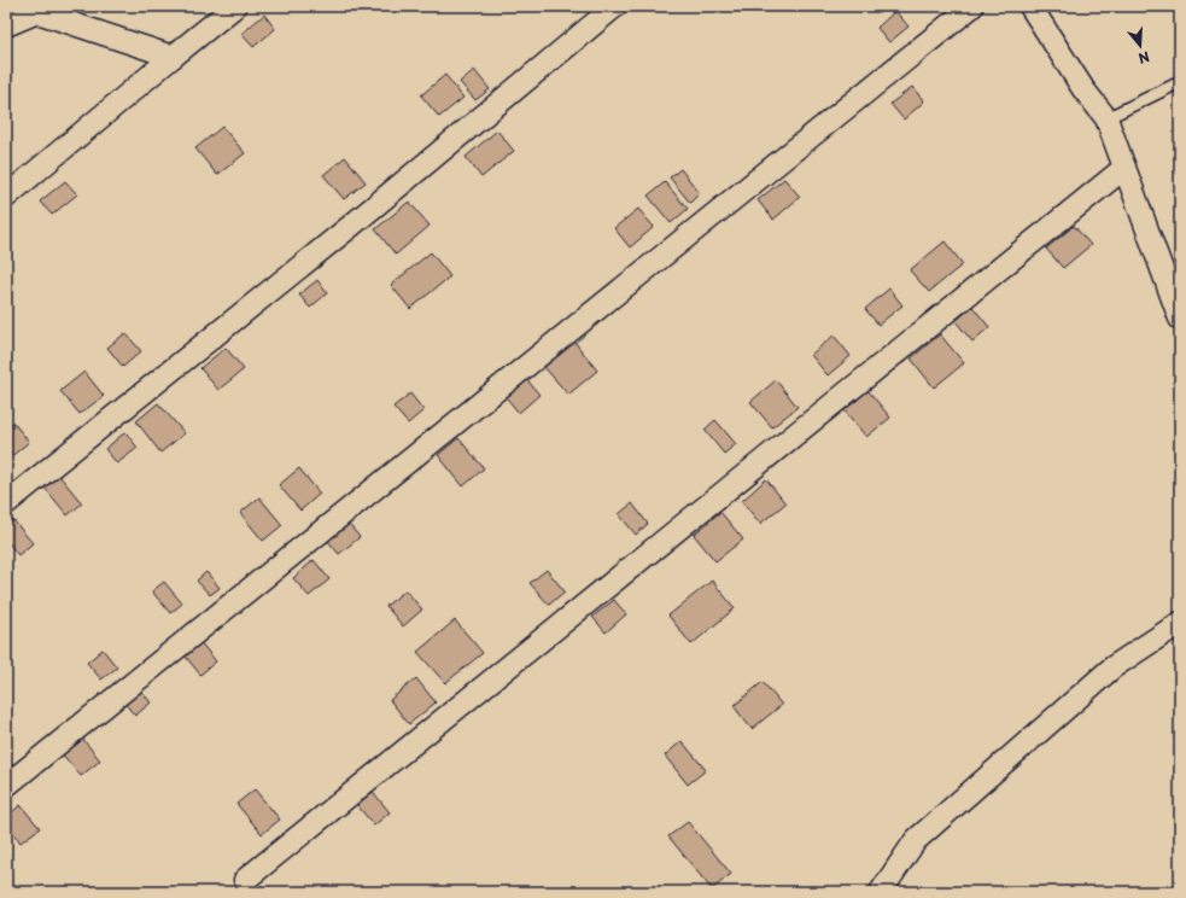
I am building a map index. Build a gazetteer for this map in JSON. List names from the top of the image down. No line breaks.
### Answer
{"north":"bottom"}
